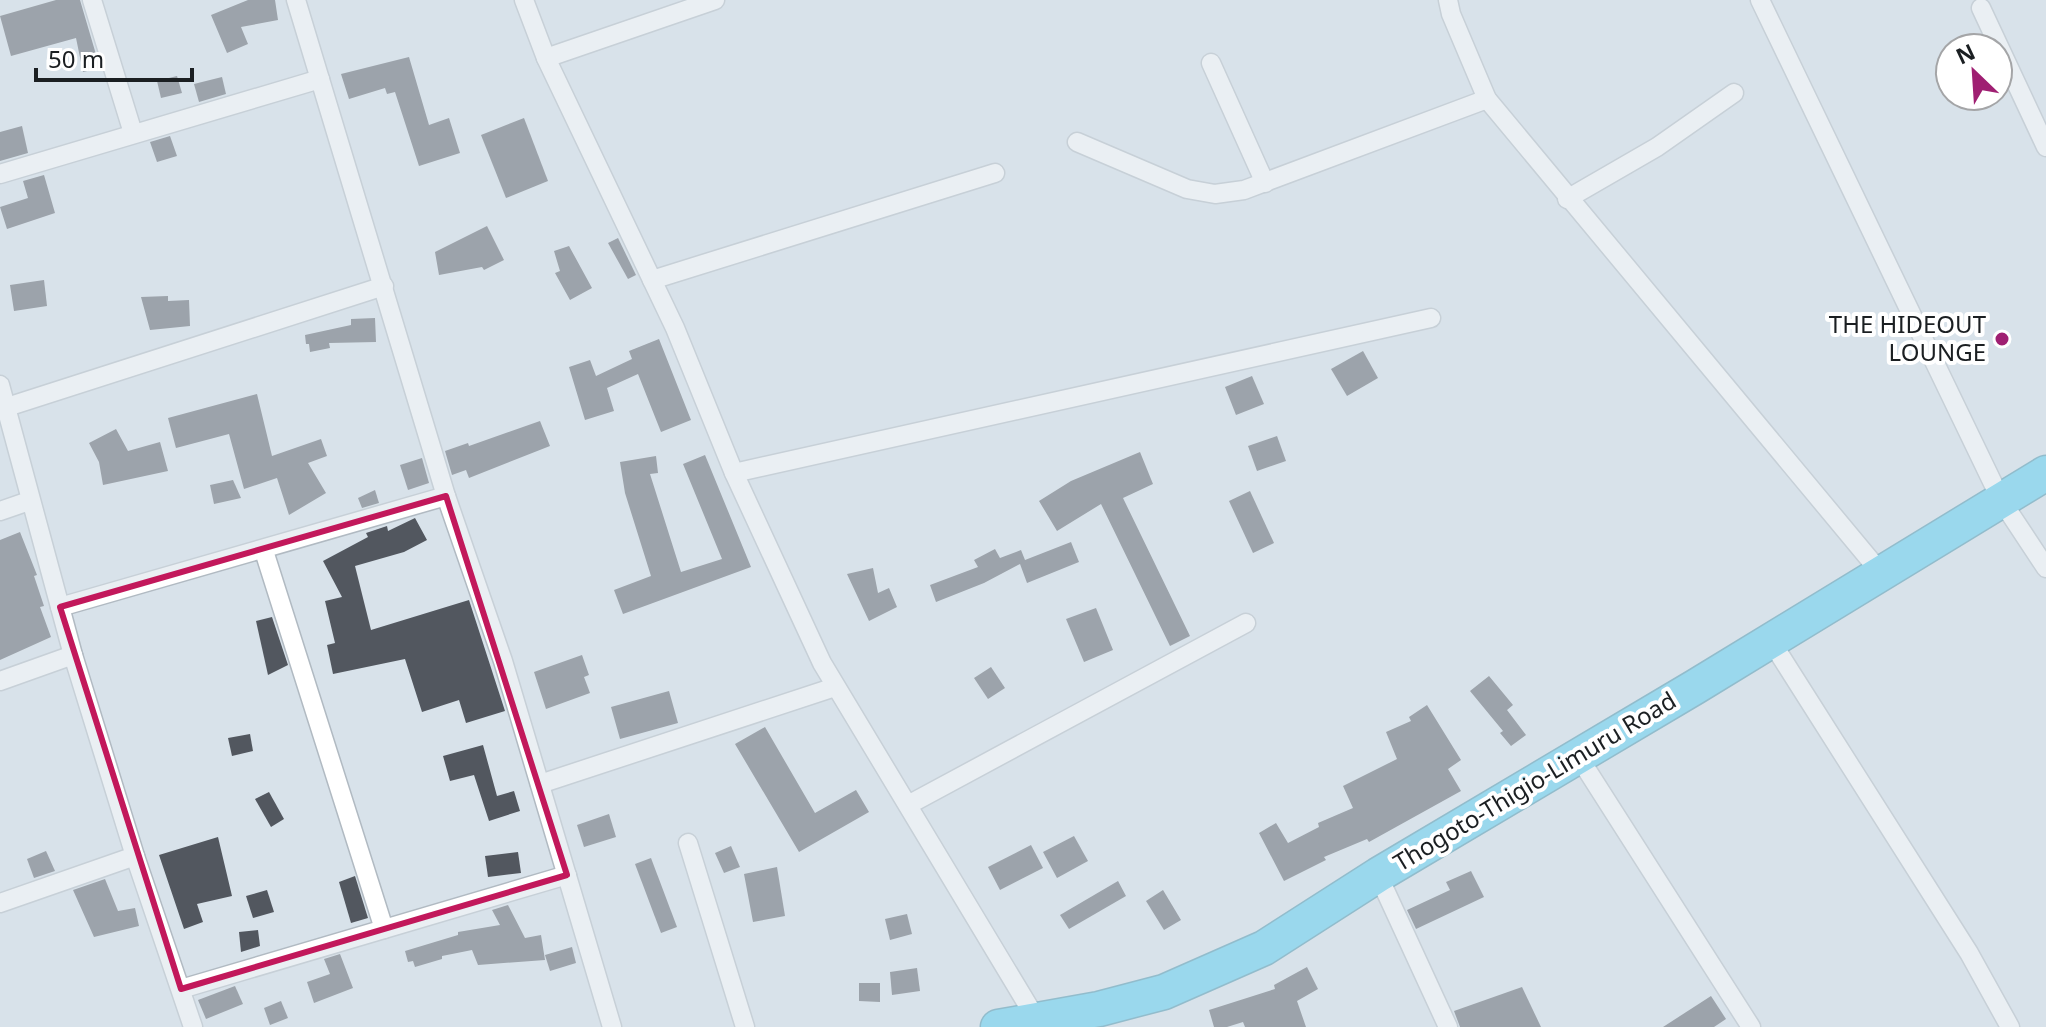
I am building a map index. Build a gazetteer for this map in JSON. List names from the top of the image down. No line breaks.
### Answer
{"streets":{"highway":["Thogoto-Thigio-Limuru Road"]},"places":["THE HIDEOUT LOUNGE"],"scale_bar":"50 m","north":"top left"}
